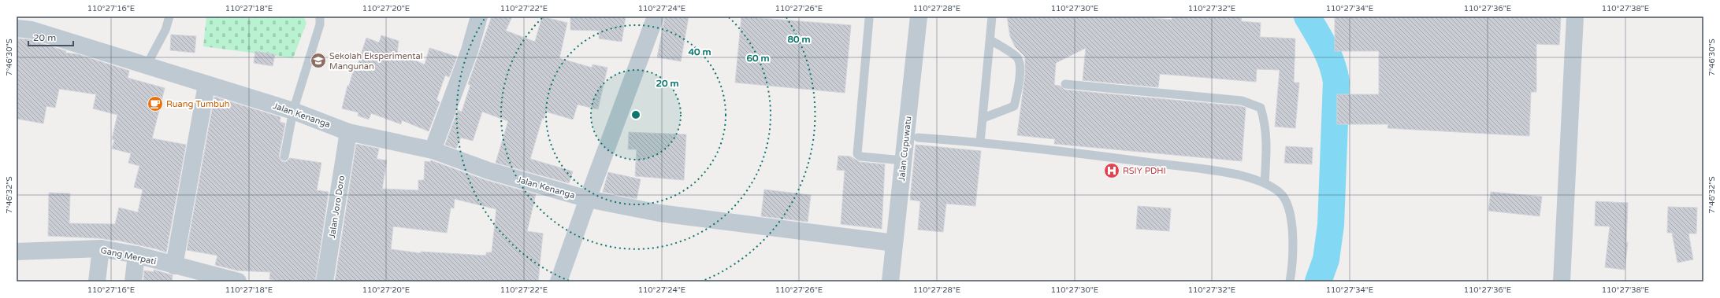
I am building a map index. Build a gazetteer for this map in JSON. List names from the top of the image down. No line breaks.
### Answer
{"streets":{"street":["Jalan Kenanga","Jalan Cupuwatu","Jalan Joro Doro","Gang Merpati"]},"crossings":[["Jalan Kenanga","Jalan Cupuwatu"],["Jalan Kenanga","Jalan Joro Doro"]],"places":{"school or university":["Sekolah Eksperimental Mangunan"],"cafe":["Ruang Tumbuh"],"hospital":["RSIY PDHI"]},"scale_bar":"20 m","coordinates":["110°27'16\"E","110°27'18\"E","110°27'20\"E","110°27'22\"E","110°27'24\"E","110°27'26\"E","110°27'28\"E","110°27'30\"E","110°27'32\"E","110°27'34\"E","110°27'36\"E","110°27'38\"E","7°46'30\"S","7°46'32\"S"],"rings":["80 m","40 m","60 m","20 m"]}
